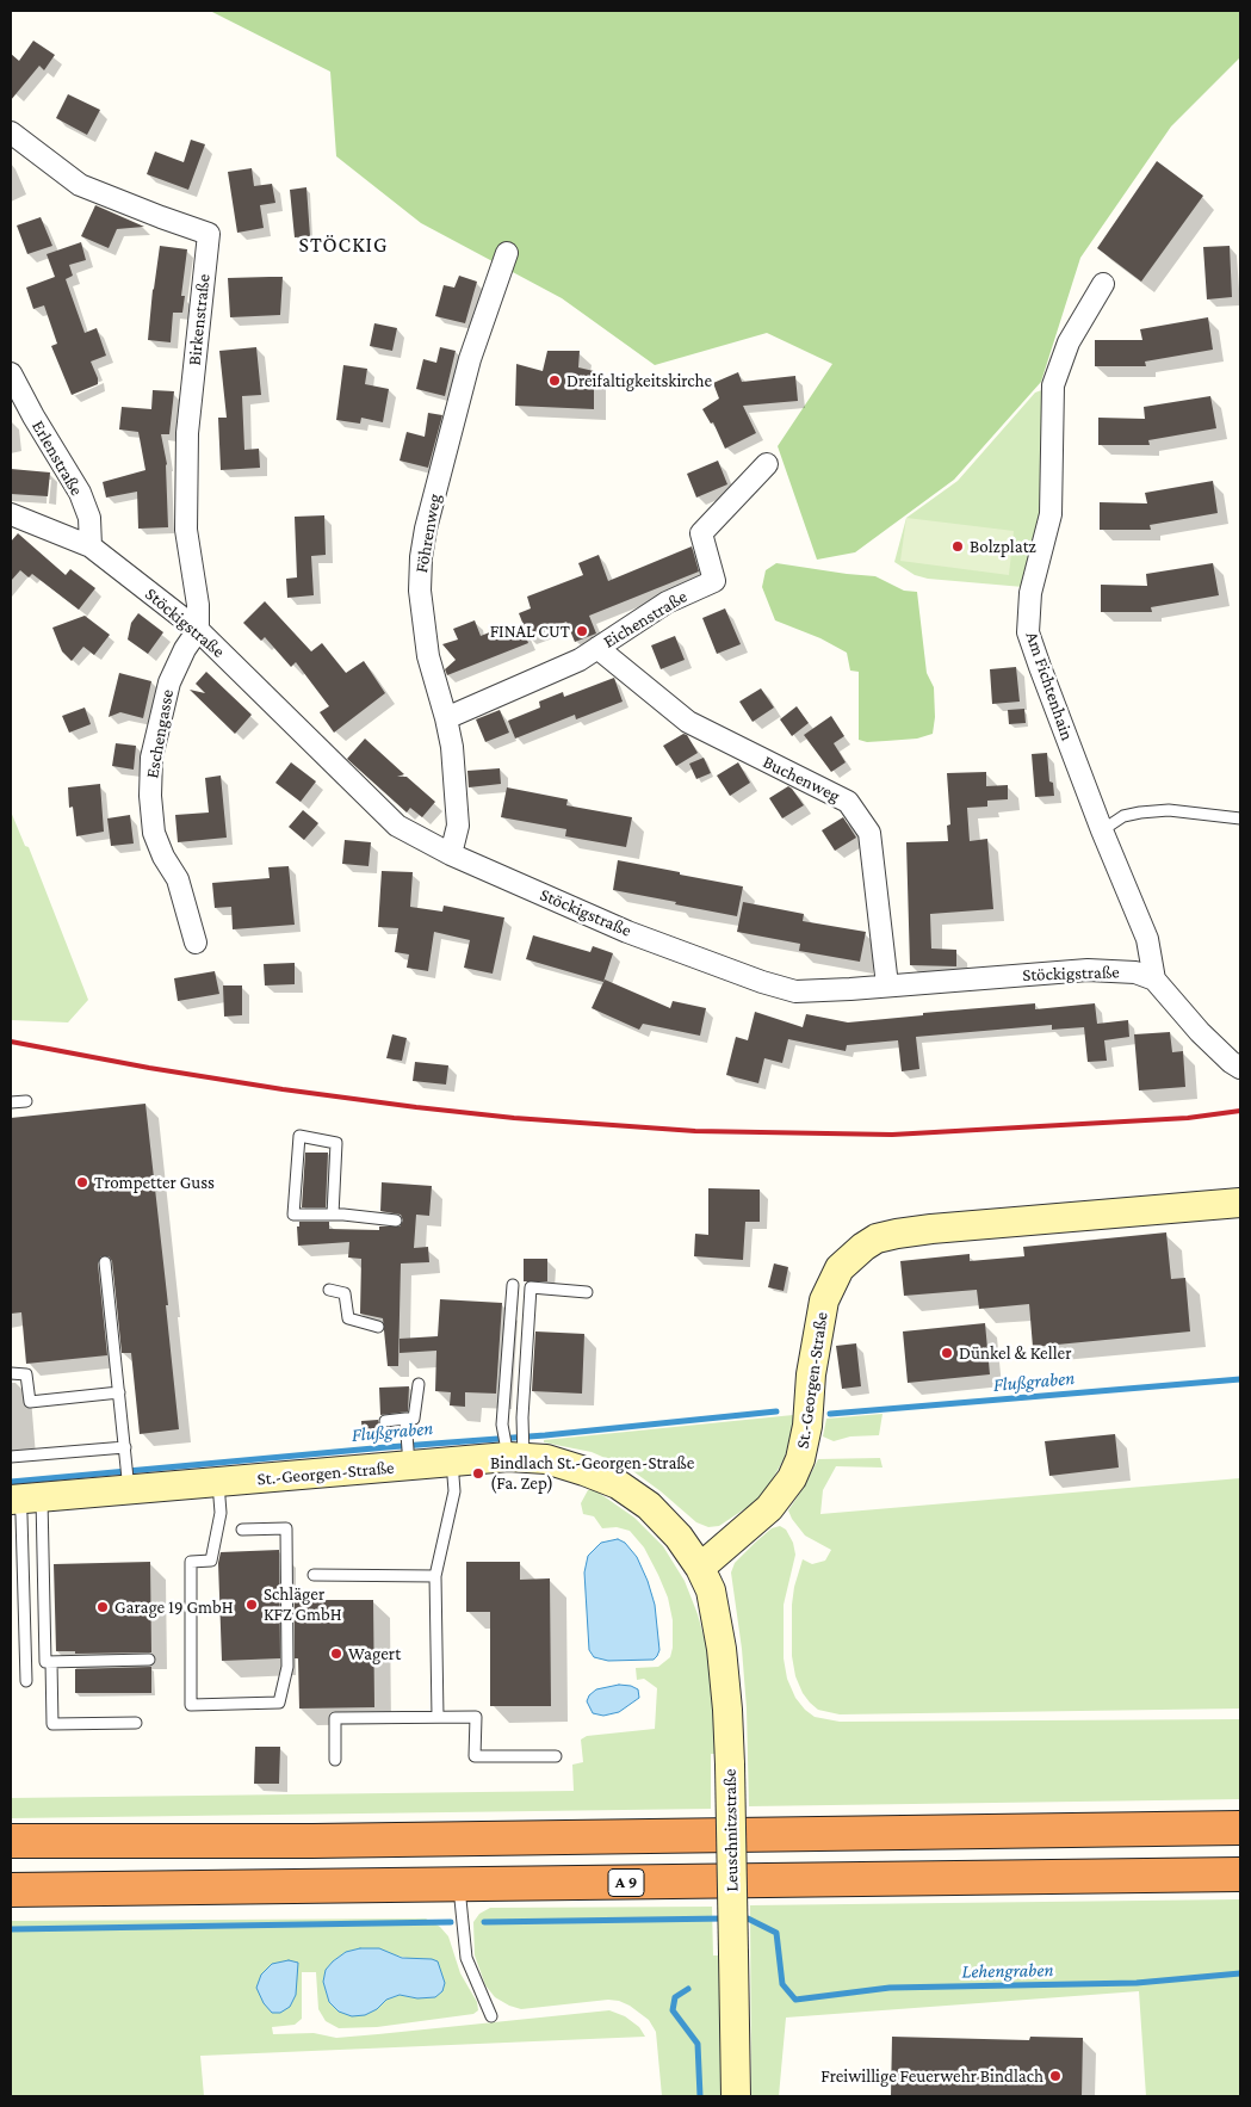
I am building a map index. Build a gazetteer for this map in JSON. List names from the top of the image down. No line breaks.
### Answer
{"streets":{"highway":["A 9"],"street":["Birkenstraße","Erlenstraße","Föhrenweg","Eichenstraße","Stöckigstraße","Am Fichtenhain","Eschengasse","Buchenweg","St.-Georgen-Straße","Leuschnitzstraße"]},"crossings":[["Birkenstraße","Stöckigstraße"],["Birkenstraße","Eschengasse"],["Erlenstraße","Stöckigstraße"],["Föhrenweg","Eichenstraße"],["Föhrenweg","Stöckigstraße"],["Eichenstraße","Buchenweg"],["Stöckigstraße","Am Fichtenhain"],["Stöckigstraße","Eschengasse"],["Stöckigstraße","Buchenweg"],["St.-Georgen-Straße","Leuschnitzstraße"]],"districts":["STÖCKIG"],"water":["Flußgraben","Lehengraben"],"places":["Dreifaltigkeitskirche","Bolzplatz","FINAL CUT","Trompetter Guss","Dünkel & Keller","Bindlach St.-Georgen-Straße (Fa. Zep)","Schläger KFZ GmbH","Garage 19 GmbH","Wagert","Freiwillige Feuerwehr Bindlach"]}
